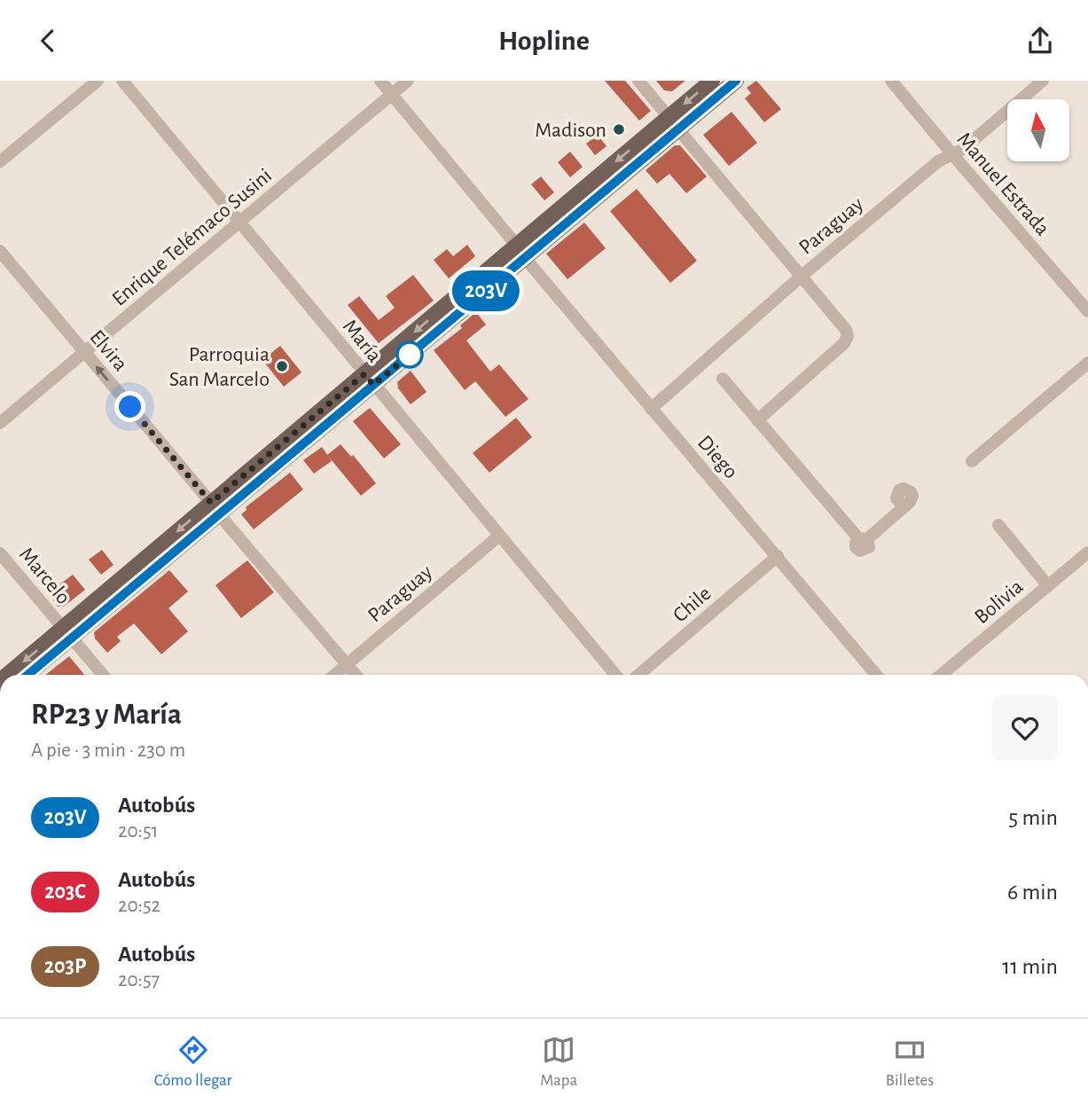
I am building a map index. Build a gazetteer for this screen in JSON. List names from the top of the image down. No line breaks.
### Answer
{"streets":{"street":["Manuel Estrada","Paraguay","Enrique Telémaco Susini","María","Elvira","Diego","Marcelo","Bolivia","Chile"]},"crossings":[["Manuel Estrada","Paraguay"],["Paraguay","María"],["Paraguay","Elvira"],["Paraguay","Diego"],["Enrique Telémaco Susini","María"],["Enrique Telémaco Susini","Elvira"],["Diego","Chile"]],"one_way":["Elvira"],"places":["Madison","Parroquia San Marcelo"],"lines":["bus line 203V"],"north":"top","page":{"header":"Hopline","on_map":"203V","heading":["RP23 y María","A pie · 3 min · 230 m"],"list":[{"mark":"203V","name":"Autobús","note":"20:51","value":"5 min"},{"mark":"203C","name":"Autobús","note":"20:52","value":"6 min"},{"mark":"203P","name":"Autobús","note":"20:57","value":"11 min"}],"tabs":["Cómo llegar","Mapa","Billetes"]}}
